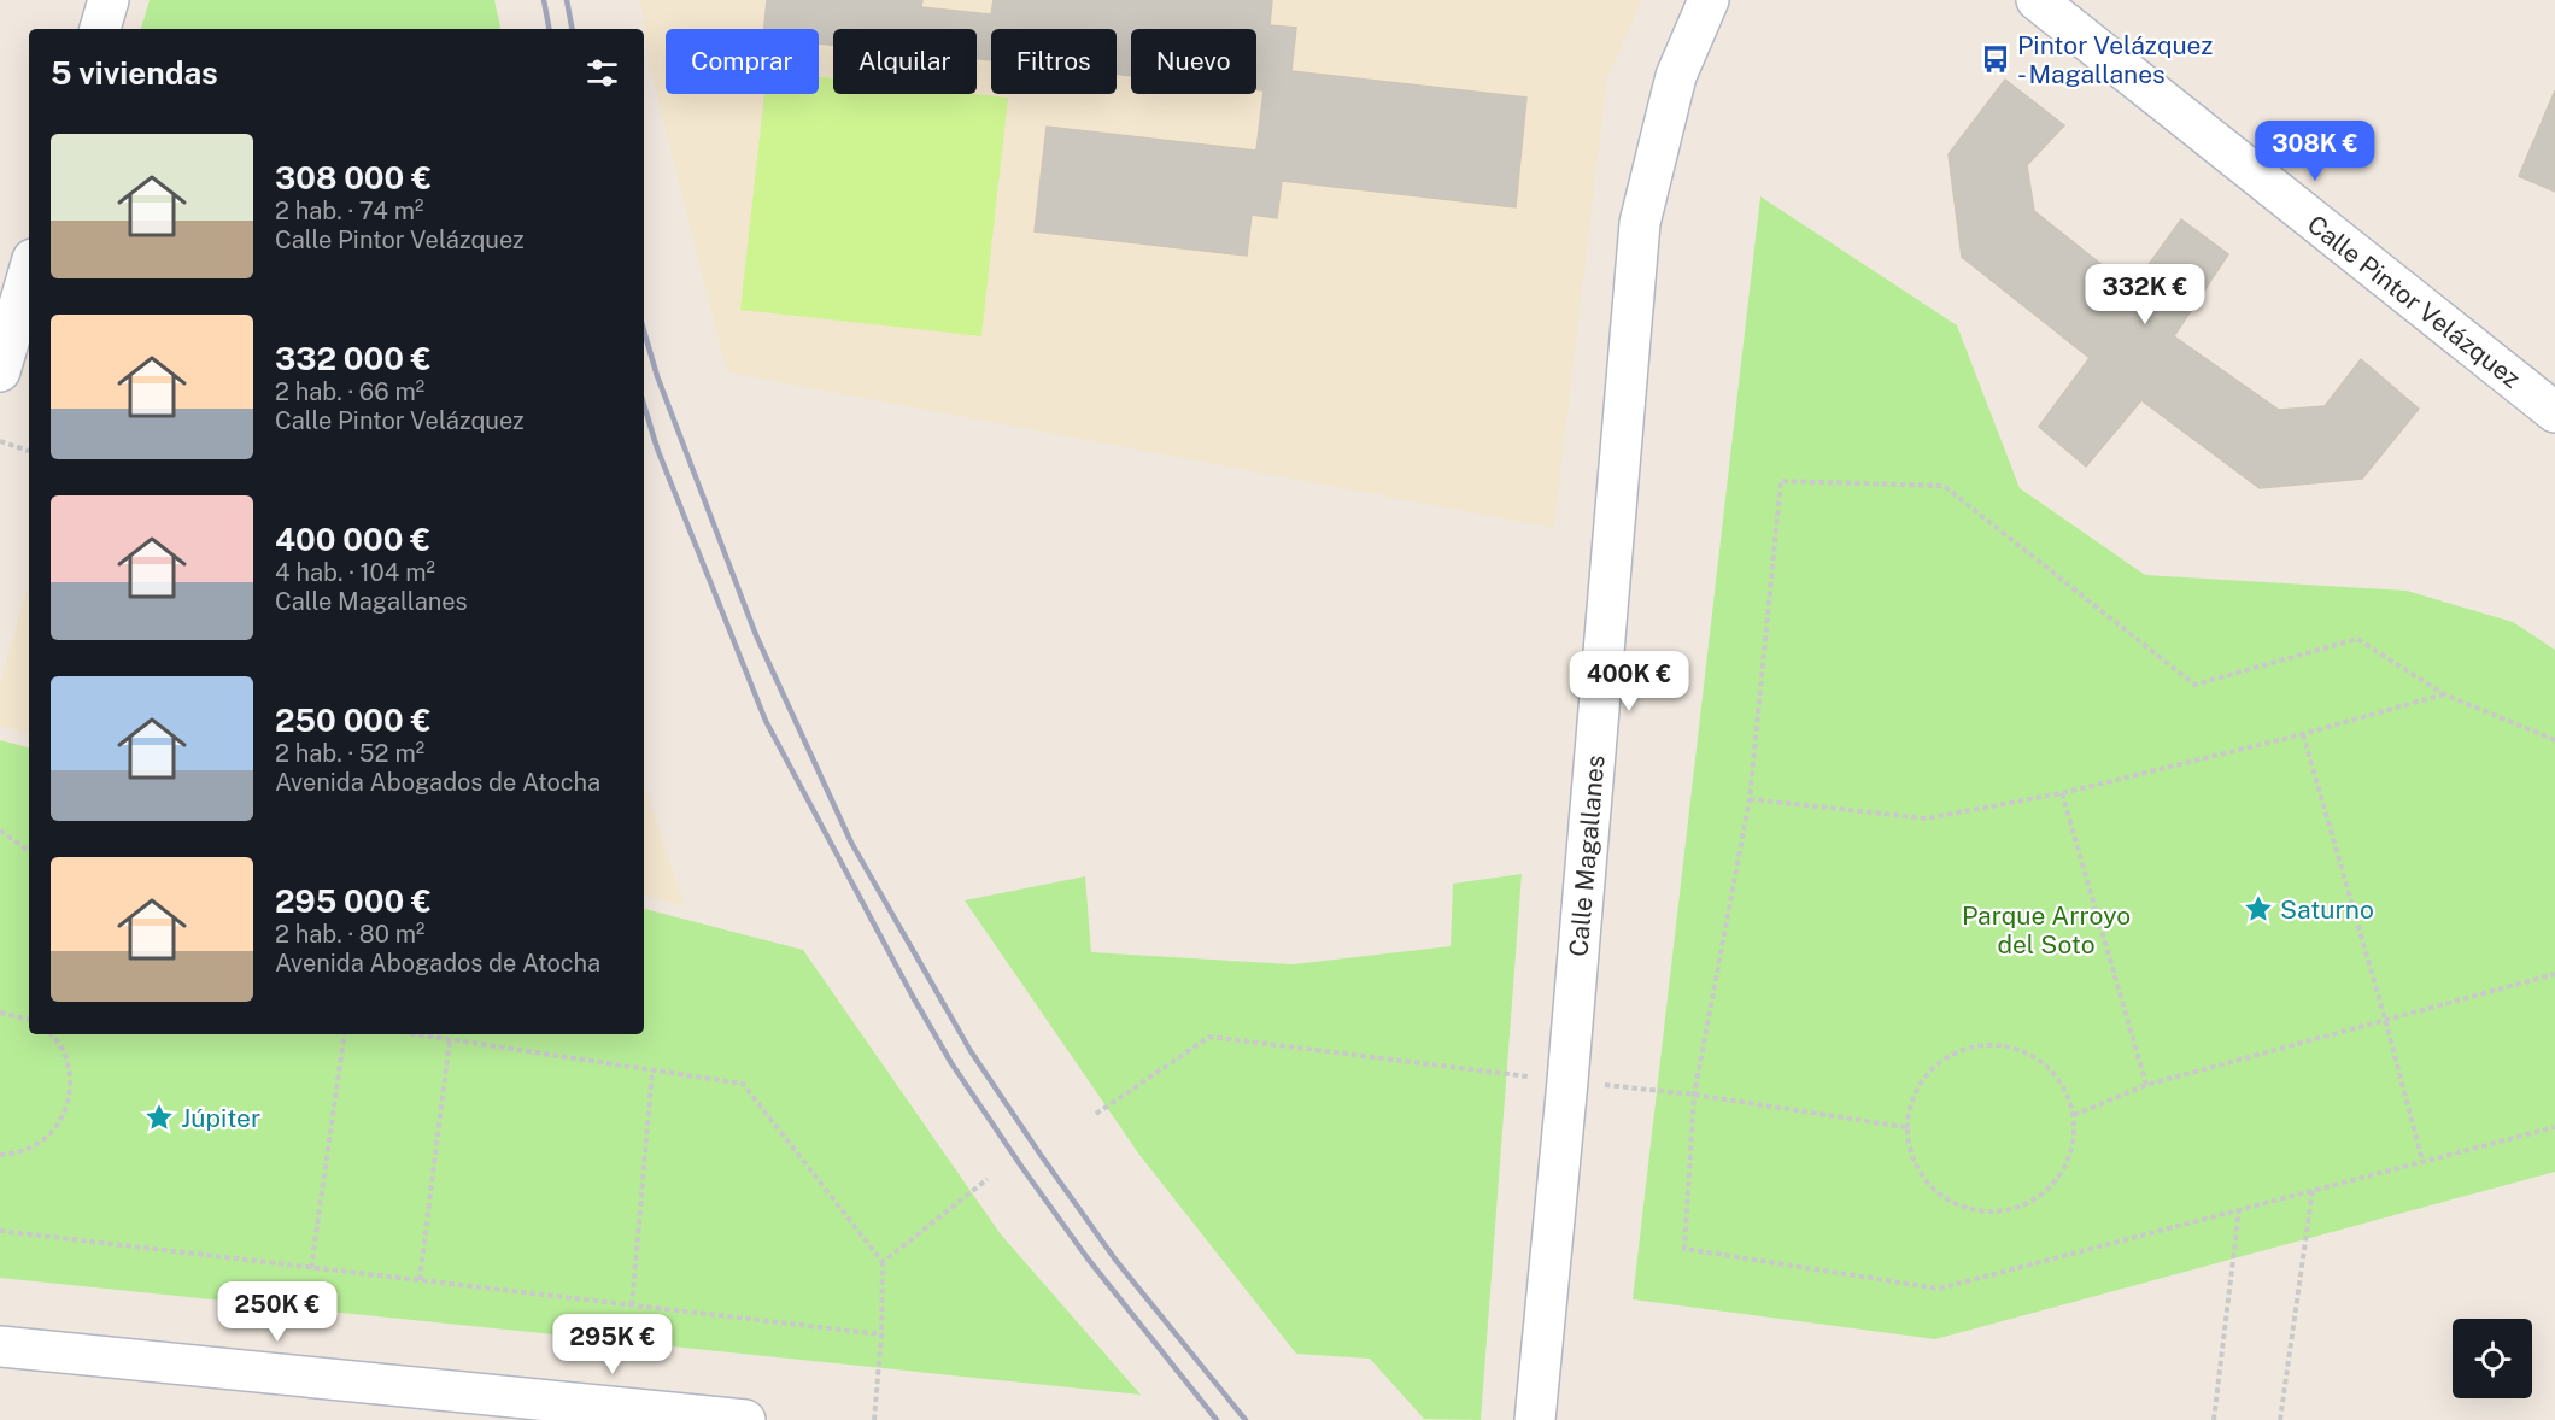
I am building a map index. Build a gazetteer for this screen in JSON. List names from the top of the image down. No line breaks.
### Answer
{"streets":{"street":["Calle Pintor Velázquez","Calle Magallanes"]},"parks":["Parque Arroyo del Soto"],"places":{"bus stop":["Pintor Velázquez - Magallanes"],"place":["Saturno","Júpiter"]},"page":{"chip":["Comprar","Alquilar","Filtros","Nuevo"],"heading":"5 viviendas","list":[{"name":"308 000 €","note":"2 hab. · 74 m² · Calle Pintor Velázquez"},{"name":"332 000 €","note":"2 hab. · 66 m² · Calle Pintor Velázquez"},{"name":"400 000 €","note":"4 hab. · 104 m² · Calle Magallanes"},{"name":"250 000 €","note":"2 hab. · 52 m² · Avenida Abogados de Atocha"},{"name":"295 000 €","note":"2 hab. · 80 m² · Avenida Abogados de Atocha"}],"price":["308K €","332K €","400K €","250K €","295K €"]}}
